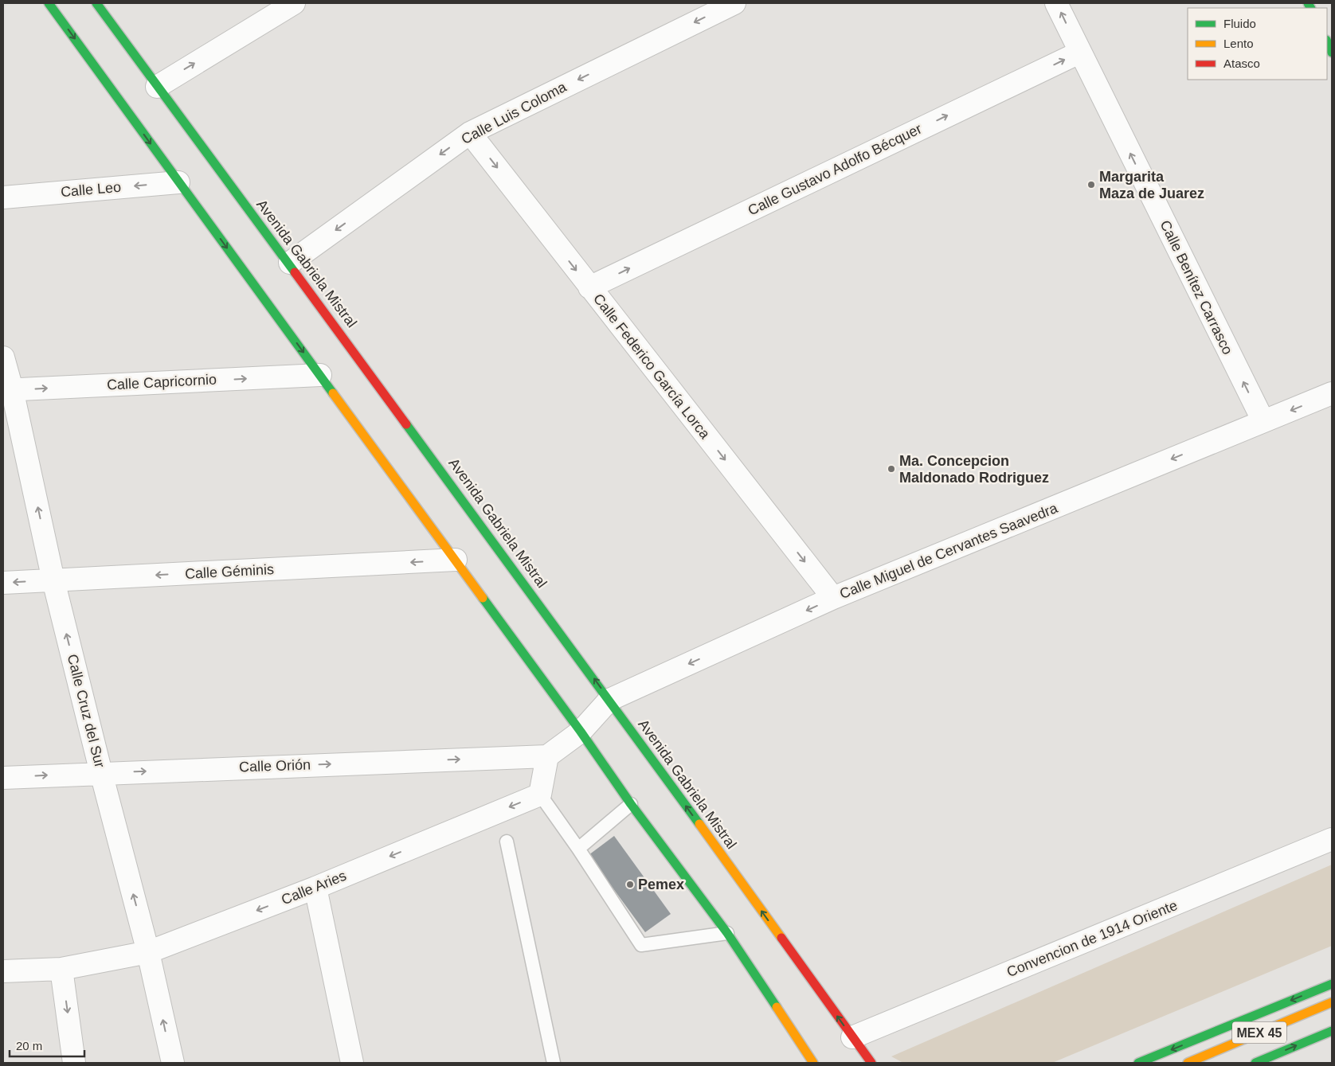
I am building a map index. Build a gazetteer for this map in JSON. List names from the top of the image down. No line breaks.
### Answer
{"streets":{"main road":["Avenida Gabriela Mistral","MEX 45"],"street":["Calle Luis Coloma","Calle Gustavo Adolfo Bécquer","Calle Leo","Calle Benítez Carrasco","Calle Federico García Lorca","Calle Capricornio","Calle Miguel de Cervantes Saavedra","Calle Géminis","Calle Cruz del Sur","Calle Orión","Calle Aries","Convencion de 1914 Oriente"]},"crossings":[["Calle Luis Coloma","Avenida Gabriela Mistral"],["Calle Luis Coloma","Calle Federico García Lorca"],["Calle Gustavo Adolfo Bécquer","Calle Benítez Carrasco"],["Calle Gustavo Adolfo Bécquer","Calle Federico García Lorca"],["Avenida Gabriela Mistral","Calle Miguel de Cervantes Saavedra"],["Avenida Gabriela Mistral","Convencion de 1914 Oriente"],["Calle Benítez Carrasco","Calle Miguel de Cervantes Saavedra"],["Calle Federico García Lorca","Calle Miguel de Cervantes Saavedra"],["Calle Capricornio","Calle Cruz del Sur"],["Calle Géminis","Calle Cruz del Sur"],["Calle Cruz del Sur","Calle Orión"],["Calle Cruz del Sur","Calle Aries"]],"one_way":["Calle Luis Coloma","Calle Gustavo Adolfo Bécquer","Calle Leo","Calle Benítez Carrasco","Calle Federico García Lorca","Calle Capricornio","Calle Miguel de Cervantes Saavedra","Calle Géminis","Calle Orión","Calle Aries"],"places":["Margarita Maza de Juarez","Ma. Concepcion Maldonado Rodriguez","Pemex"],"legend":["Fluido","Lento","Atasco"],"scale_bar":"20 m"}
